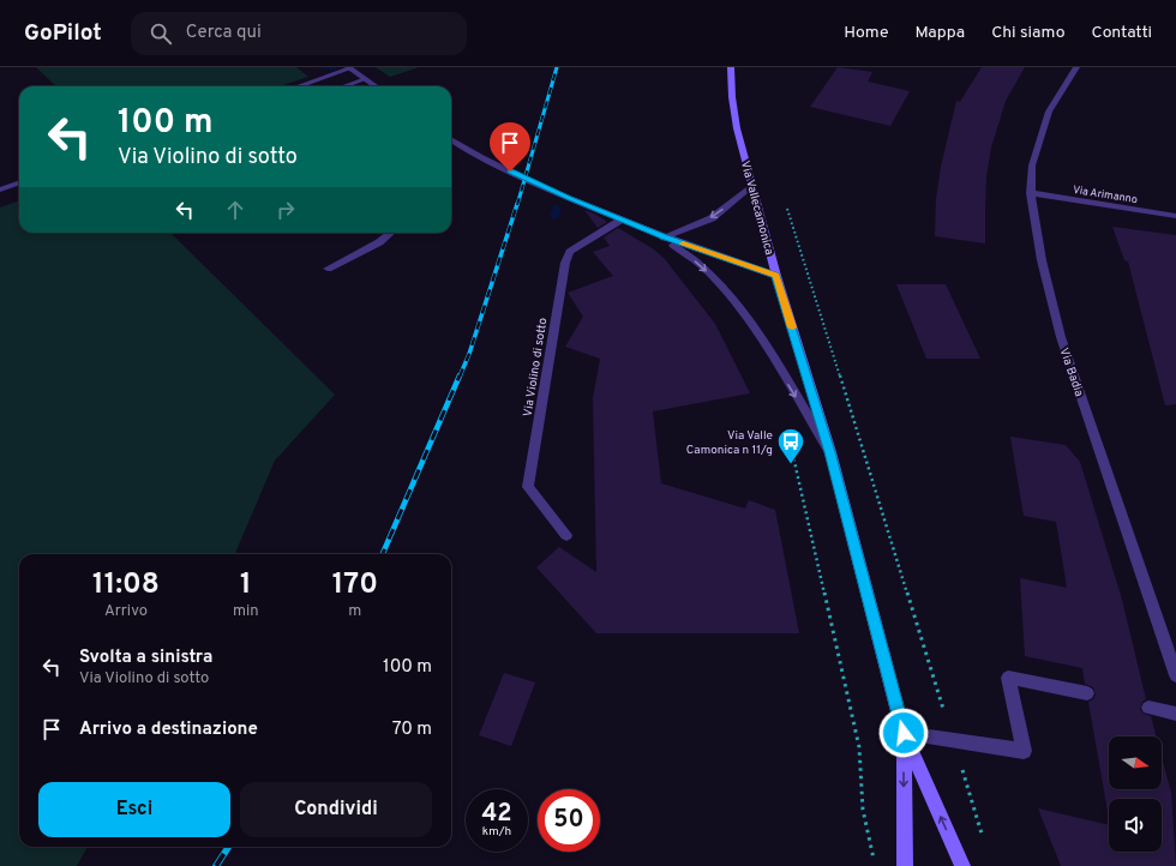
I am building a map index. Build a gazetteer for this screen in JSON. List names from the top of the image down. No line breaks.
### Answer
{"streets":{"main road":["Via Vallecamonica"],"street":["Via Arimanno","Via Violino di sotto","Via Badia"]},"crossings":[["Via Arimanno","Via Badia"]],"places":{"bus stop":["Via Valle Camonica n 11/g"]},"north":"right","page":{"header":"GoPilot","search":"Cerca qui","nav":["Home","Mappa","Chi siamo","Contatti"],"turn":["100 m","Via Violino di sotto"],"eta":["11:08","Arrivo","1","min","170","m"],"list":[{"name":"Svolta a sinistra","note":"Via Violino di sotto","value":"100 m"},{"name":"Arrivo a destinazione","value":"70 m"}],"buttons":["Esci","Condividi"],"speed":"42 km/h","limit":"50"}}
